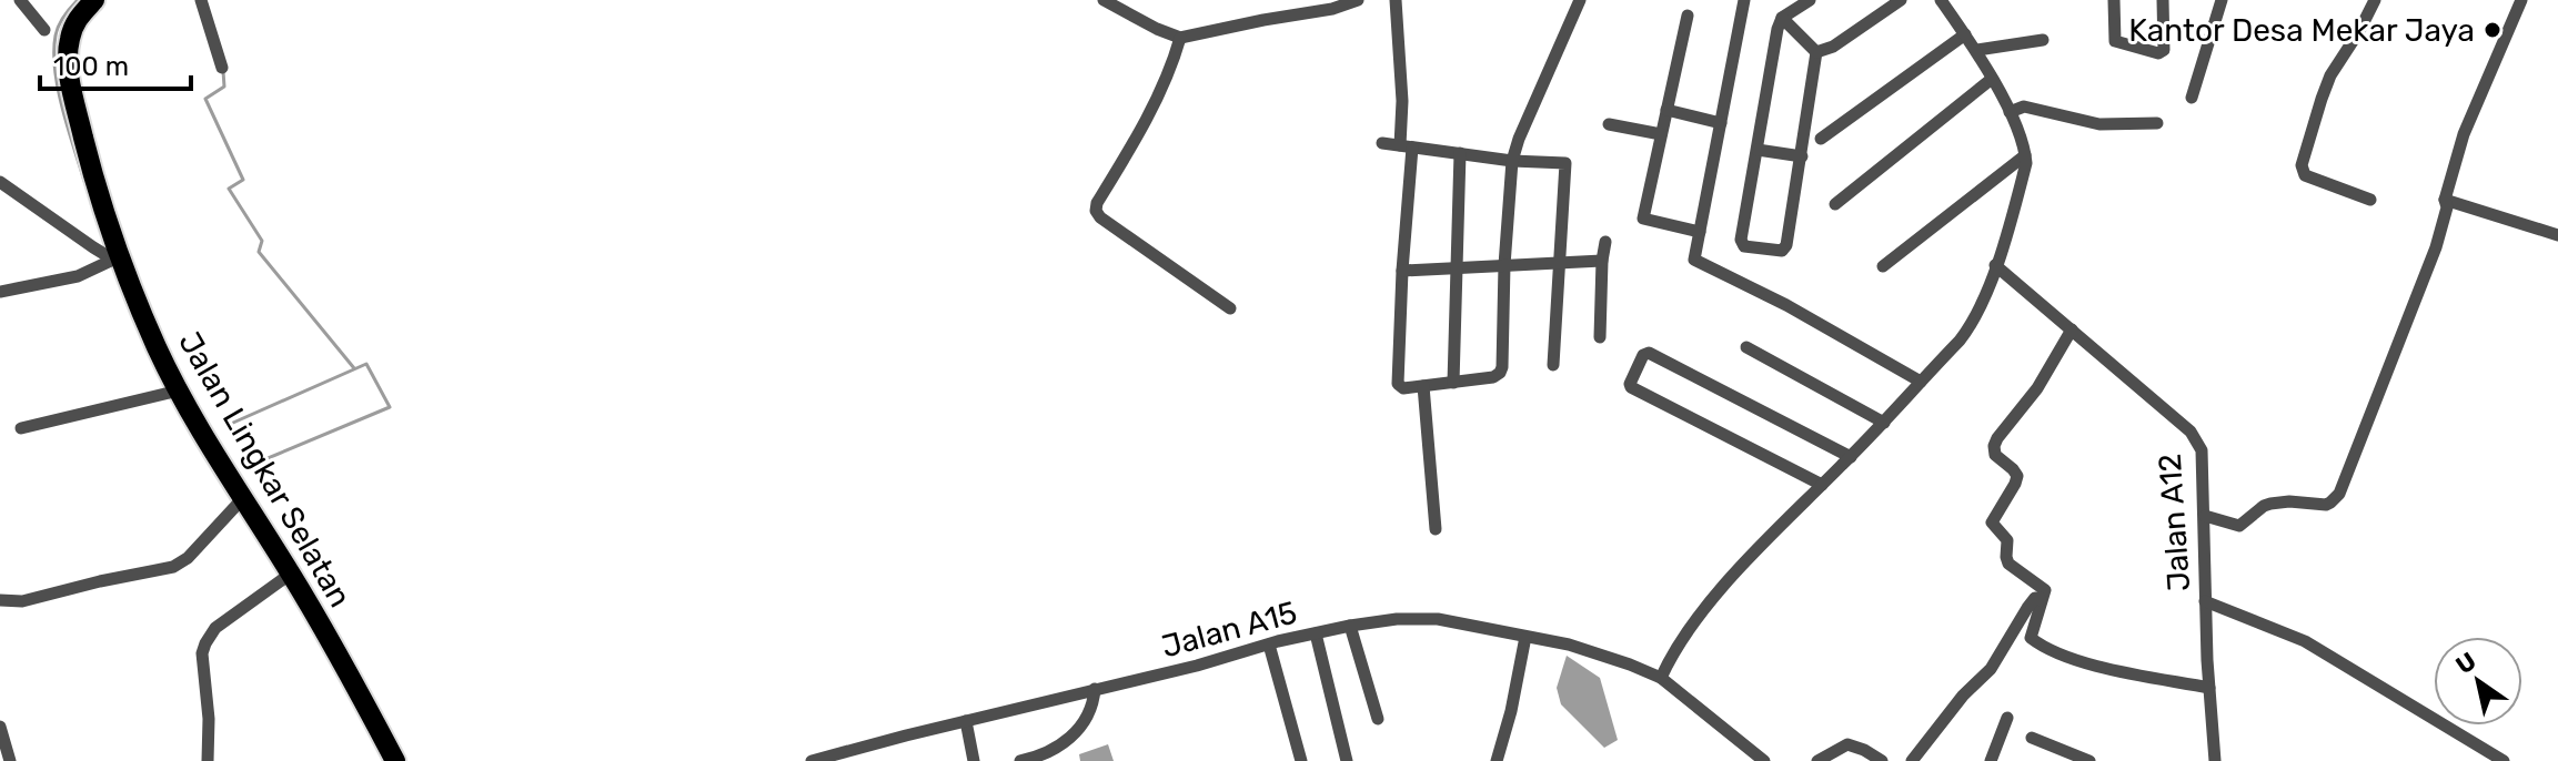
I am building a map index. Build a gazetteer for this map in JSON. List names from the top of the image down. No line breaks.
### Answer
{"streets":{"highway":["Jalan Lingkar Selatan"],"street":["Jalan A12","Jalan A15"]},"places":["Kantor Desa Mekar Jaya"],"scale_bar":"100 m","north":"top left"}
